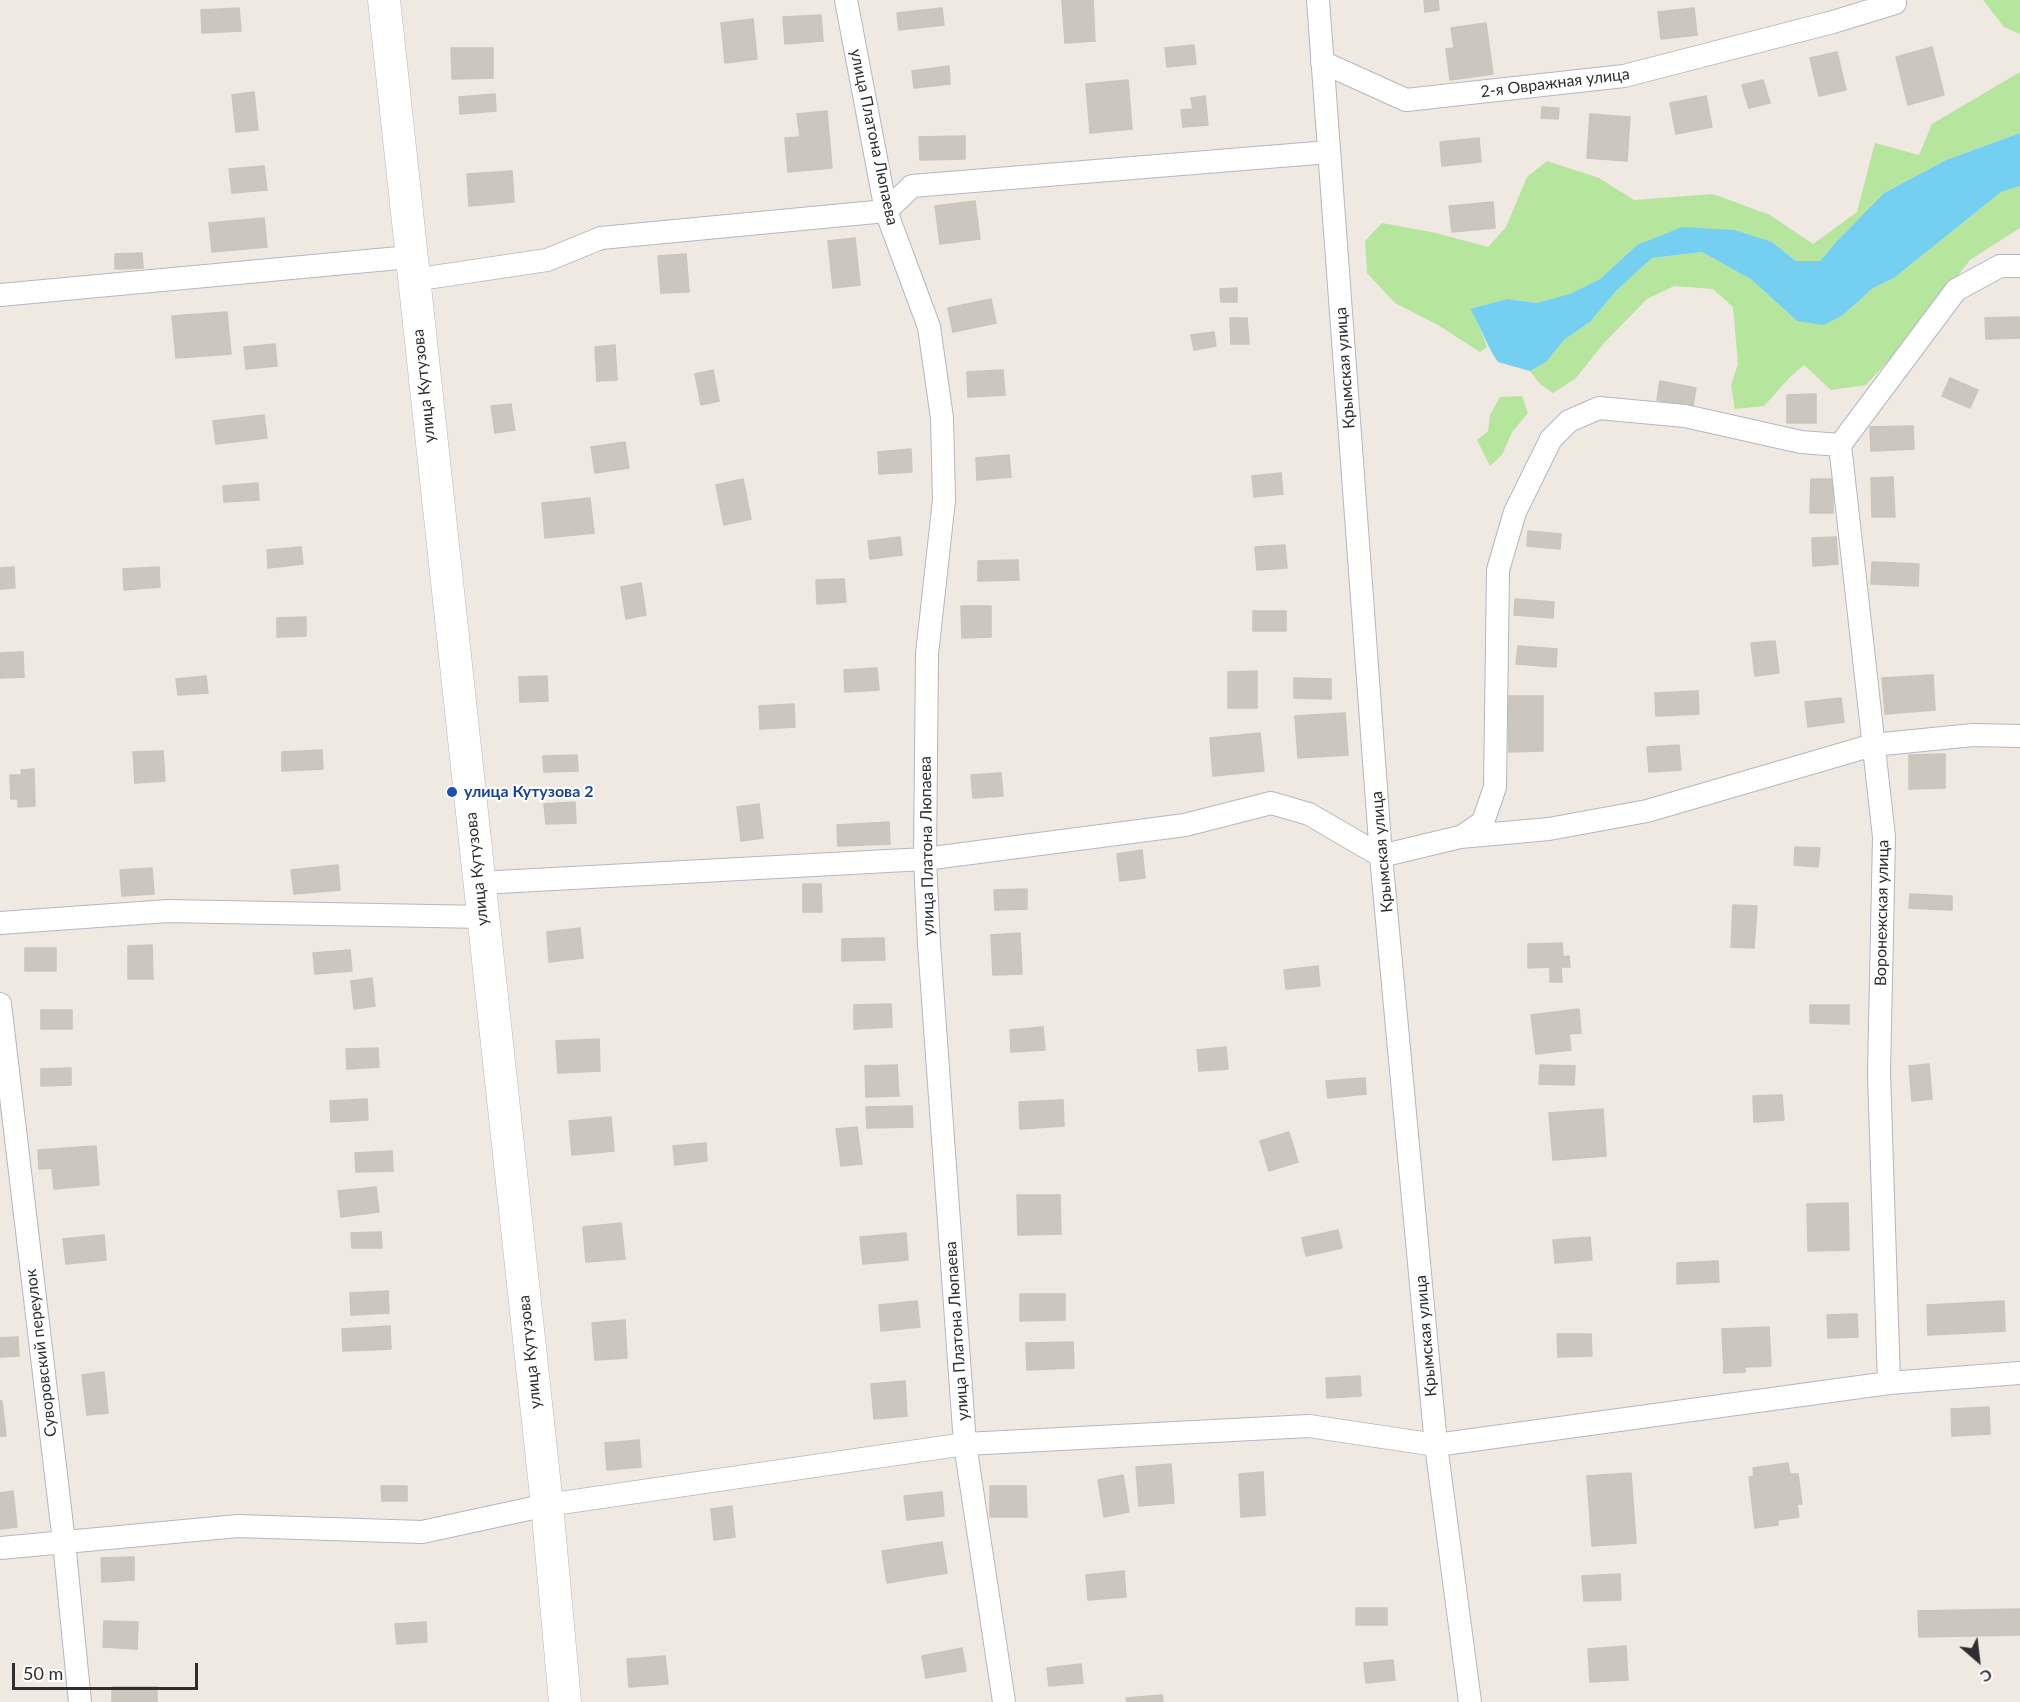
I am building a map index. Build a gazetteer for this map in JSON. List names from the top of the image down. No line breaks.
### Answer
{"streets":{"street":["2-я Овражная улица","улица Платона Люпаева","Крымская улица","улица Кутузова","Воронежская улица","Суворовский переулок"]},"crossings":[["2-я Овражная улица","Крымская улица"]],"places":["улица Кутузова 2"],"scale_bar":"50 m","north":"bottom right"}
